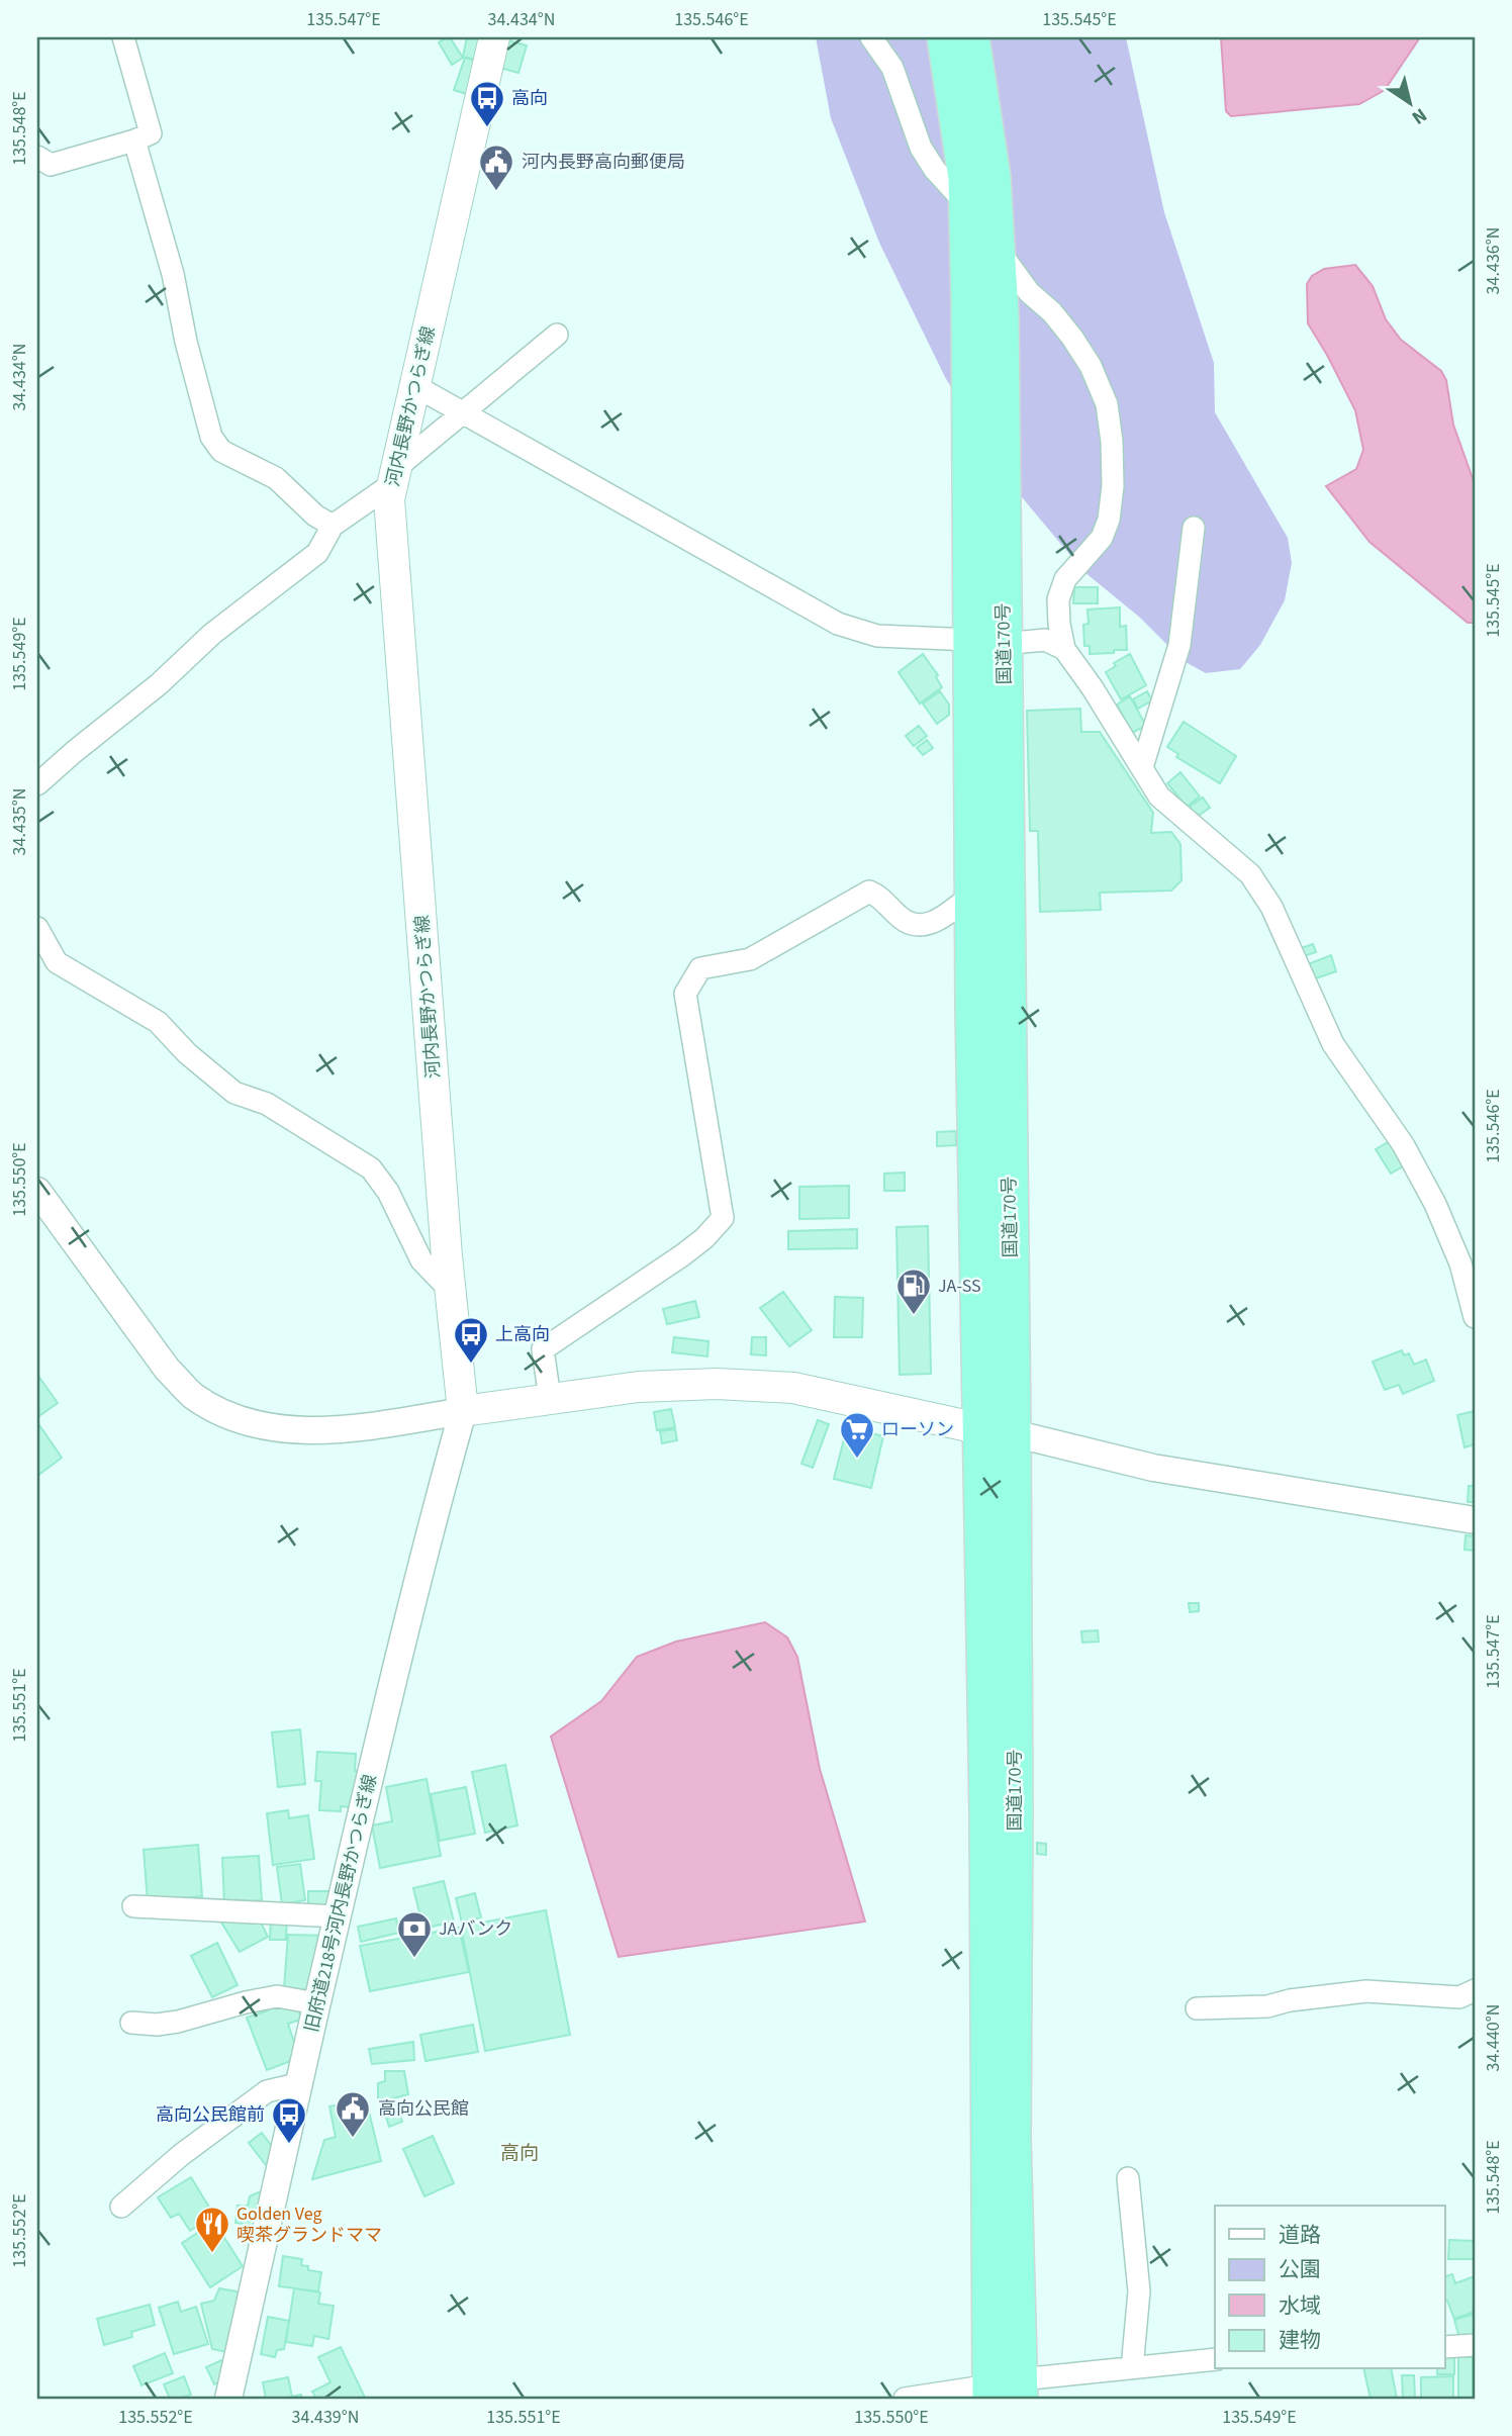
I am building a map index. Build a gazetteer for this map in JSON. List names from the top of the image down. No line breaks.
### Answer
{"streets":{"highway":["国道170号"],"main road":["河内長野かつらぎ線"],"street":["旧府道218号河内長野かつらぎ線"]},"crossings":[["河内長野かつらぎ線","旧府道218号河内長野かつらぎ線"]],"districts":["高向"],"places":{"bus stop":["高向","上高向","高向公民館前"],"public building":["河内長野高向郵便局","高向公民館"],"fuel station":["JA-SS"],"supermarket":["ローソン"],"bank":["JAバンク"],"restaurant":["Golden Veg 喫茶グランドママ"]},"legend":["道路","公園","水域","建物"],"north":"bottom right","coordinates":["135.547°E","34.434°N","135.546°E","135.545°E","135.548°E","34.436°N","135.549°E","34.435°N","135.550°E","135.551°E","34.440°N","135.552°E","34.439°N"]}
